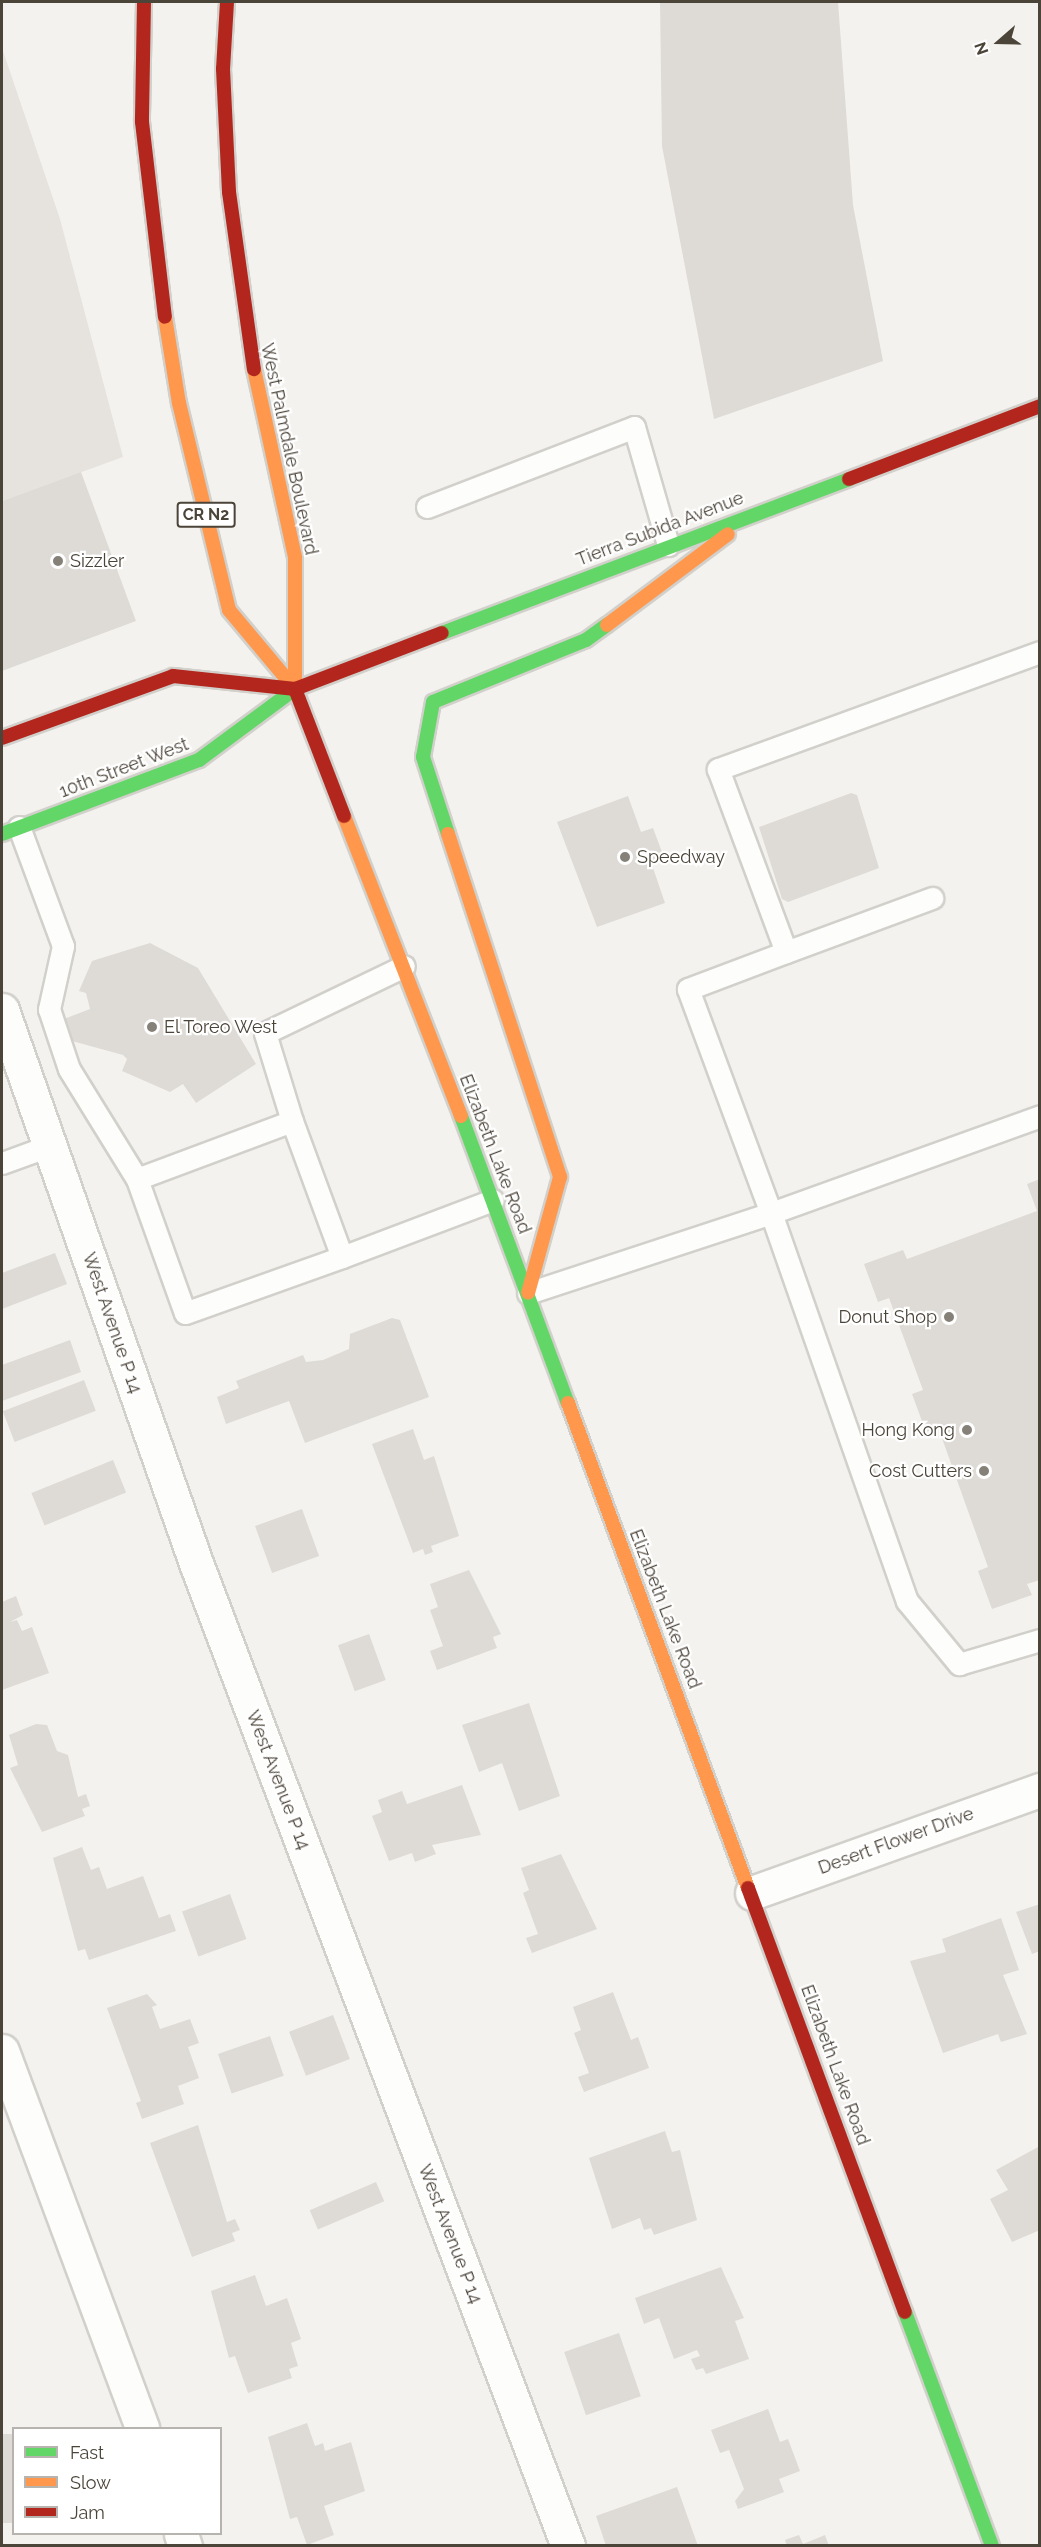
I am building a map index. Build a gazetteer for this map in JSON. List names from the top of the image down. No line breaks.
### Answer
{"streets":{"main road":["West Palmdale Boulevard","CR N2","Tierra Subida Avenue","10th Street West","Elizabeth Lake Road"],"street":["West Avenue P 14","Desert Flower Drive"]},"crossings":[["West Palmdale Boulevard","CR N2"],["West Palmdale Boulevard","Tierra Subida Avenue"],["West Palmdale Boulevard","10th Street West"],["West Palmdale Boulevard","Elizabeth Lake Road"],["CR N2","Tierra Subida Avenue"],["CR N2","10th Street West"],["CR N2","Elizabeth Lake Road"],["Tierra Subida Avenue","10th Street West"],["Tierra Subida Avenue","Elizabeth Lake Road"],["10th Street West","Elizabeth Lake Road"],["Elizabeth Lake Road","Desert Flower Drive"]],"places":["Sizzler","Speedway","El Toreo West","Donut Shop","Hong Kong","Cost Cutters"],"legend":["Fast","Slow","Jam"],"north":"left"}
